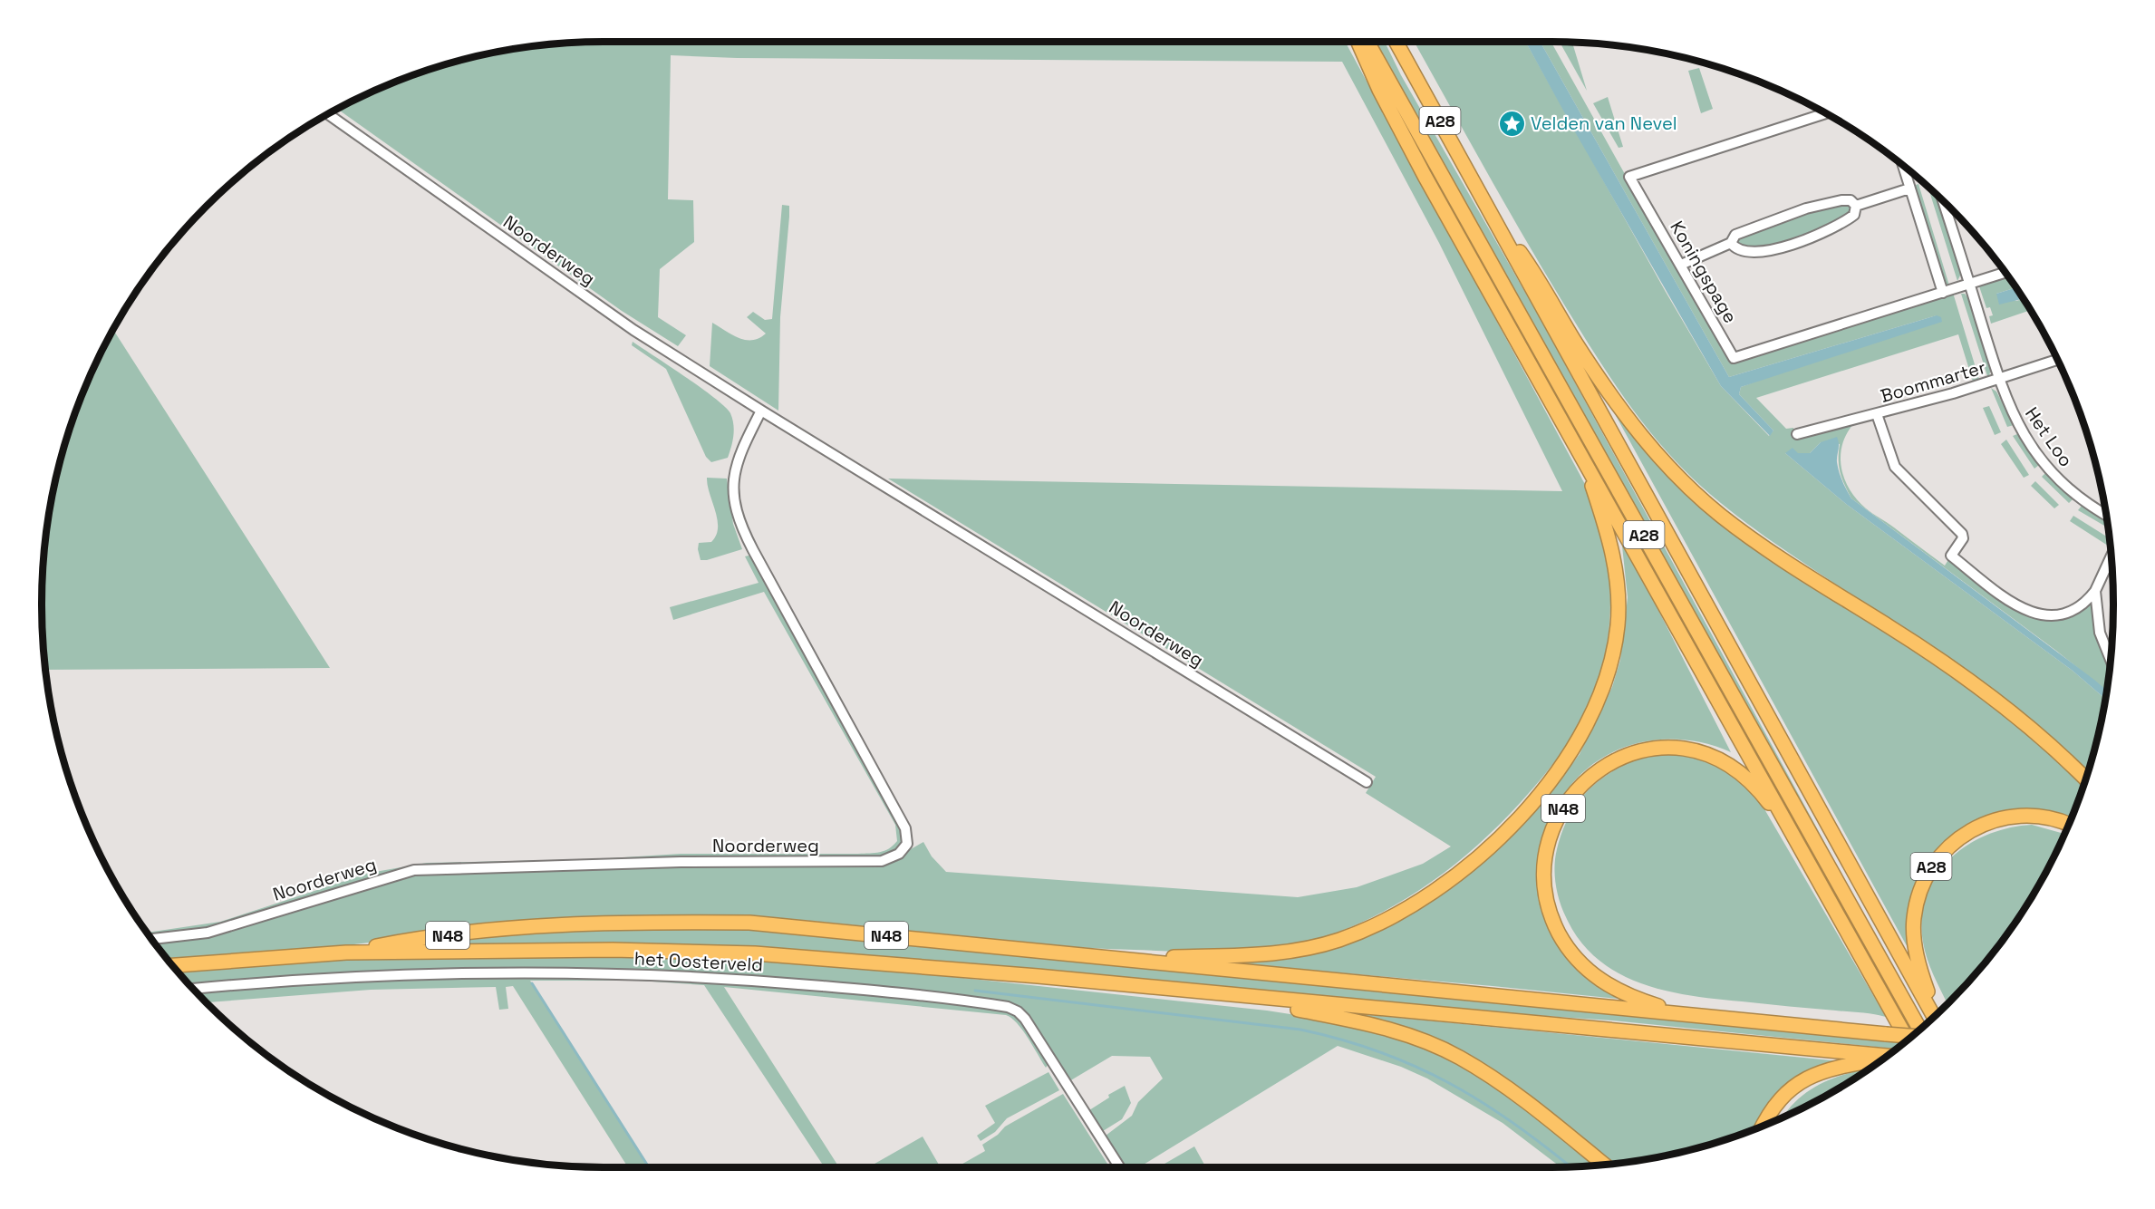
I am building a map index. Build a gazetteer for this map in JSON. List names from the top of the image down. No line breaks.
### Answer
{"streets":{"highway":["A28","N48"],"street":["Noorderweg","Koningspage","Boommarter","Het Loo","het Oosterveld"]},"crossings":[["A28","N48"],["Koningspage","Het Loo"],["Boommarter","Het Loo"]],"places":{"place":["Velden van Nevel"]}}
